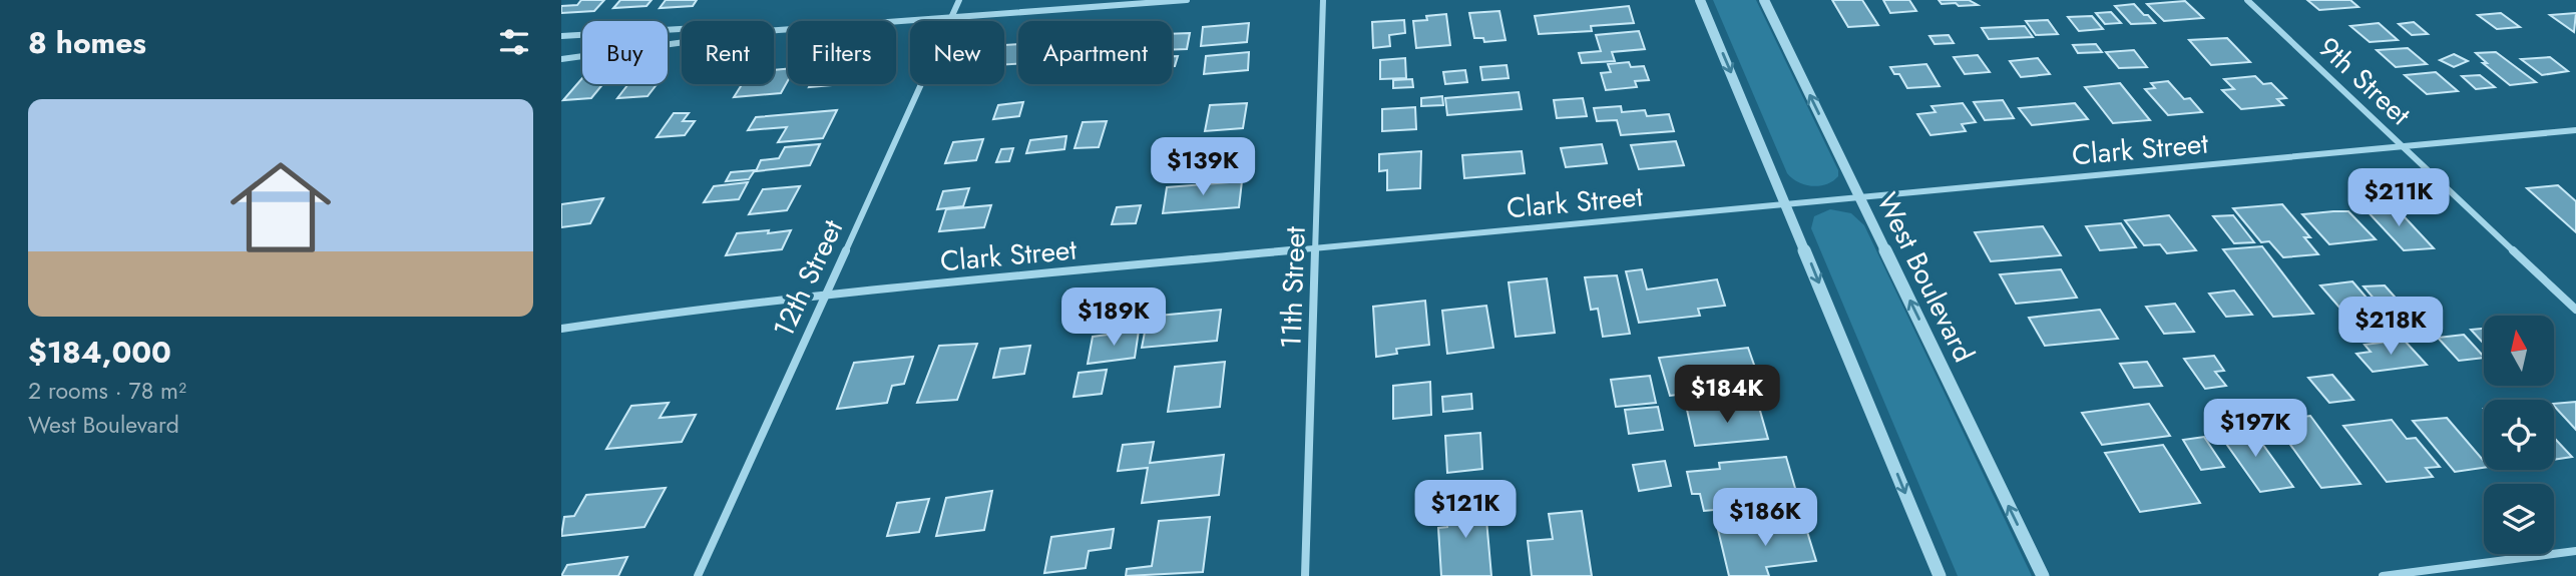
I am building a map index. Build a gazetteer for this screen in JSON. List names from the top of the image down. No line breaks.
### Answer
{"streets":{"street":["9th Street","Clark Street","West Boulevard","12th Street","11th Street"]},"crossings":[["9th Street","Clark Street"],["Clark Street","West Boulevard"],["Clark Street","12th Street"],["Clark Street","11th Street"]],"north":"top","page":{"heading":"8 homes","chip":["Buy","Rent","Filters","New","Apartment"],"list":[{"name":"$184,000","note":"2 rooms · 78 m² · West Boulevard"}],"price":["$139K","$211K","$189K","$218K","$184K","$197K","$121K","$186K"]}}
